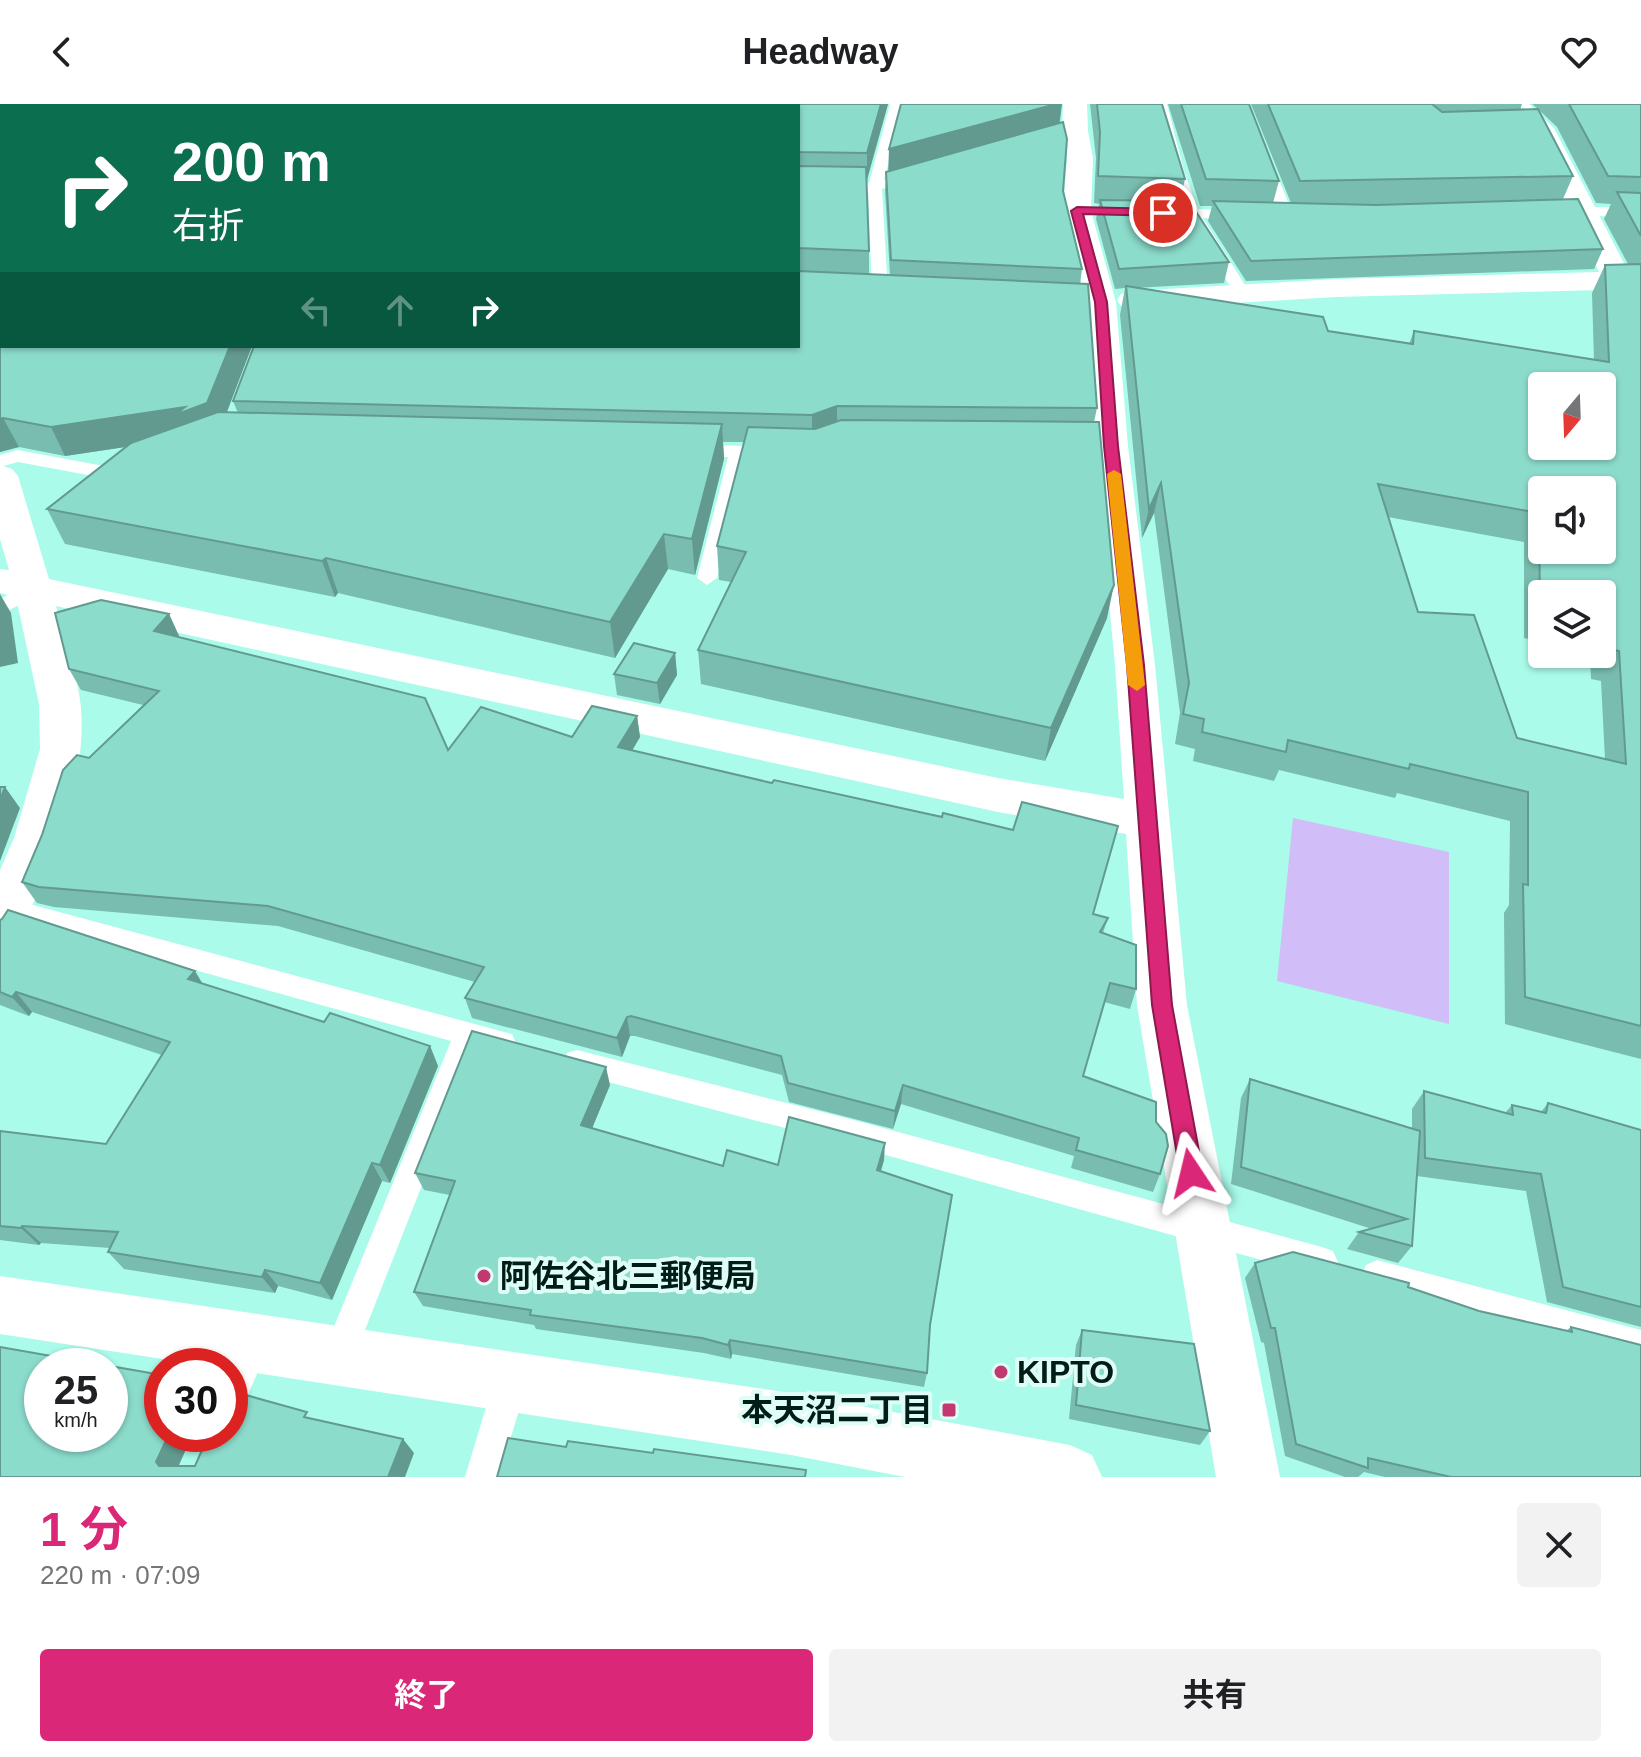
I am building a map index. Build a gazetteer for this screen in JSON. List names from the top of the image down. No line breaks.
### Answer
{"places":{"other":["阿佐谷北三郵便局","KIPTO"],"transit":["本天沼二丁目"]},"north":"bottom","page":{"header":"Headway","turn":["200 m","右折"],"speed":"25 km/h","limit":"30","heading":["1 分","220 m · 07:09"],"buttons":["終了","共有"]}}
